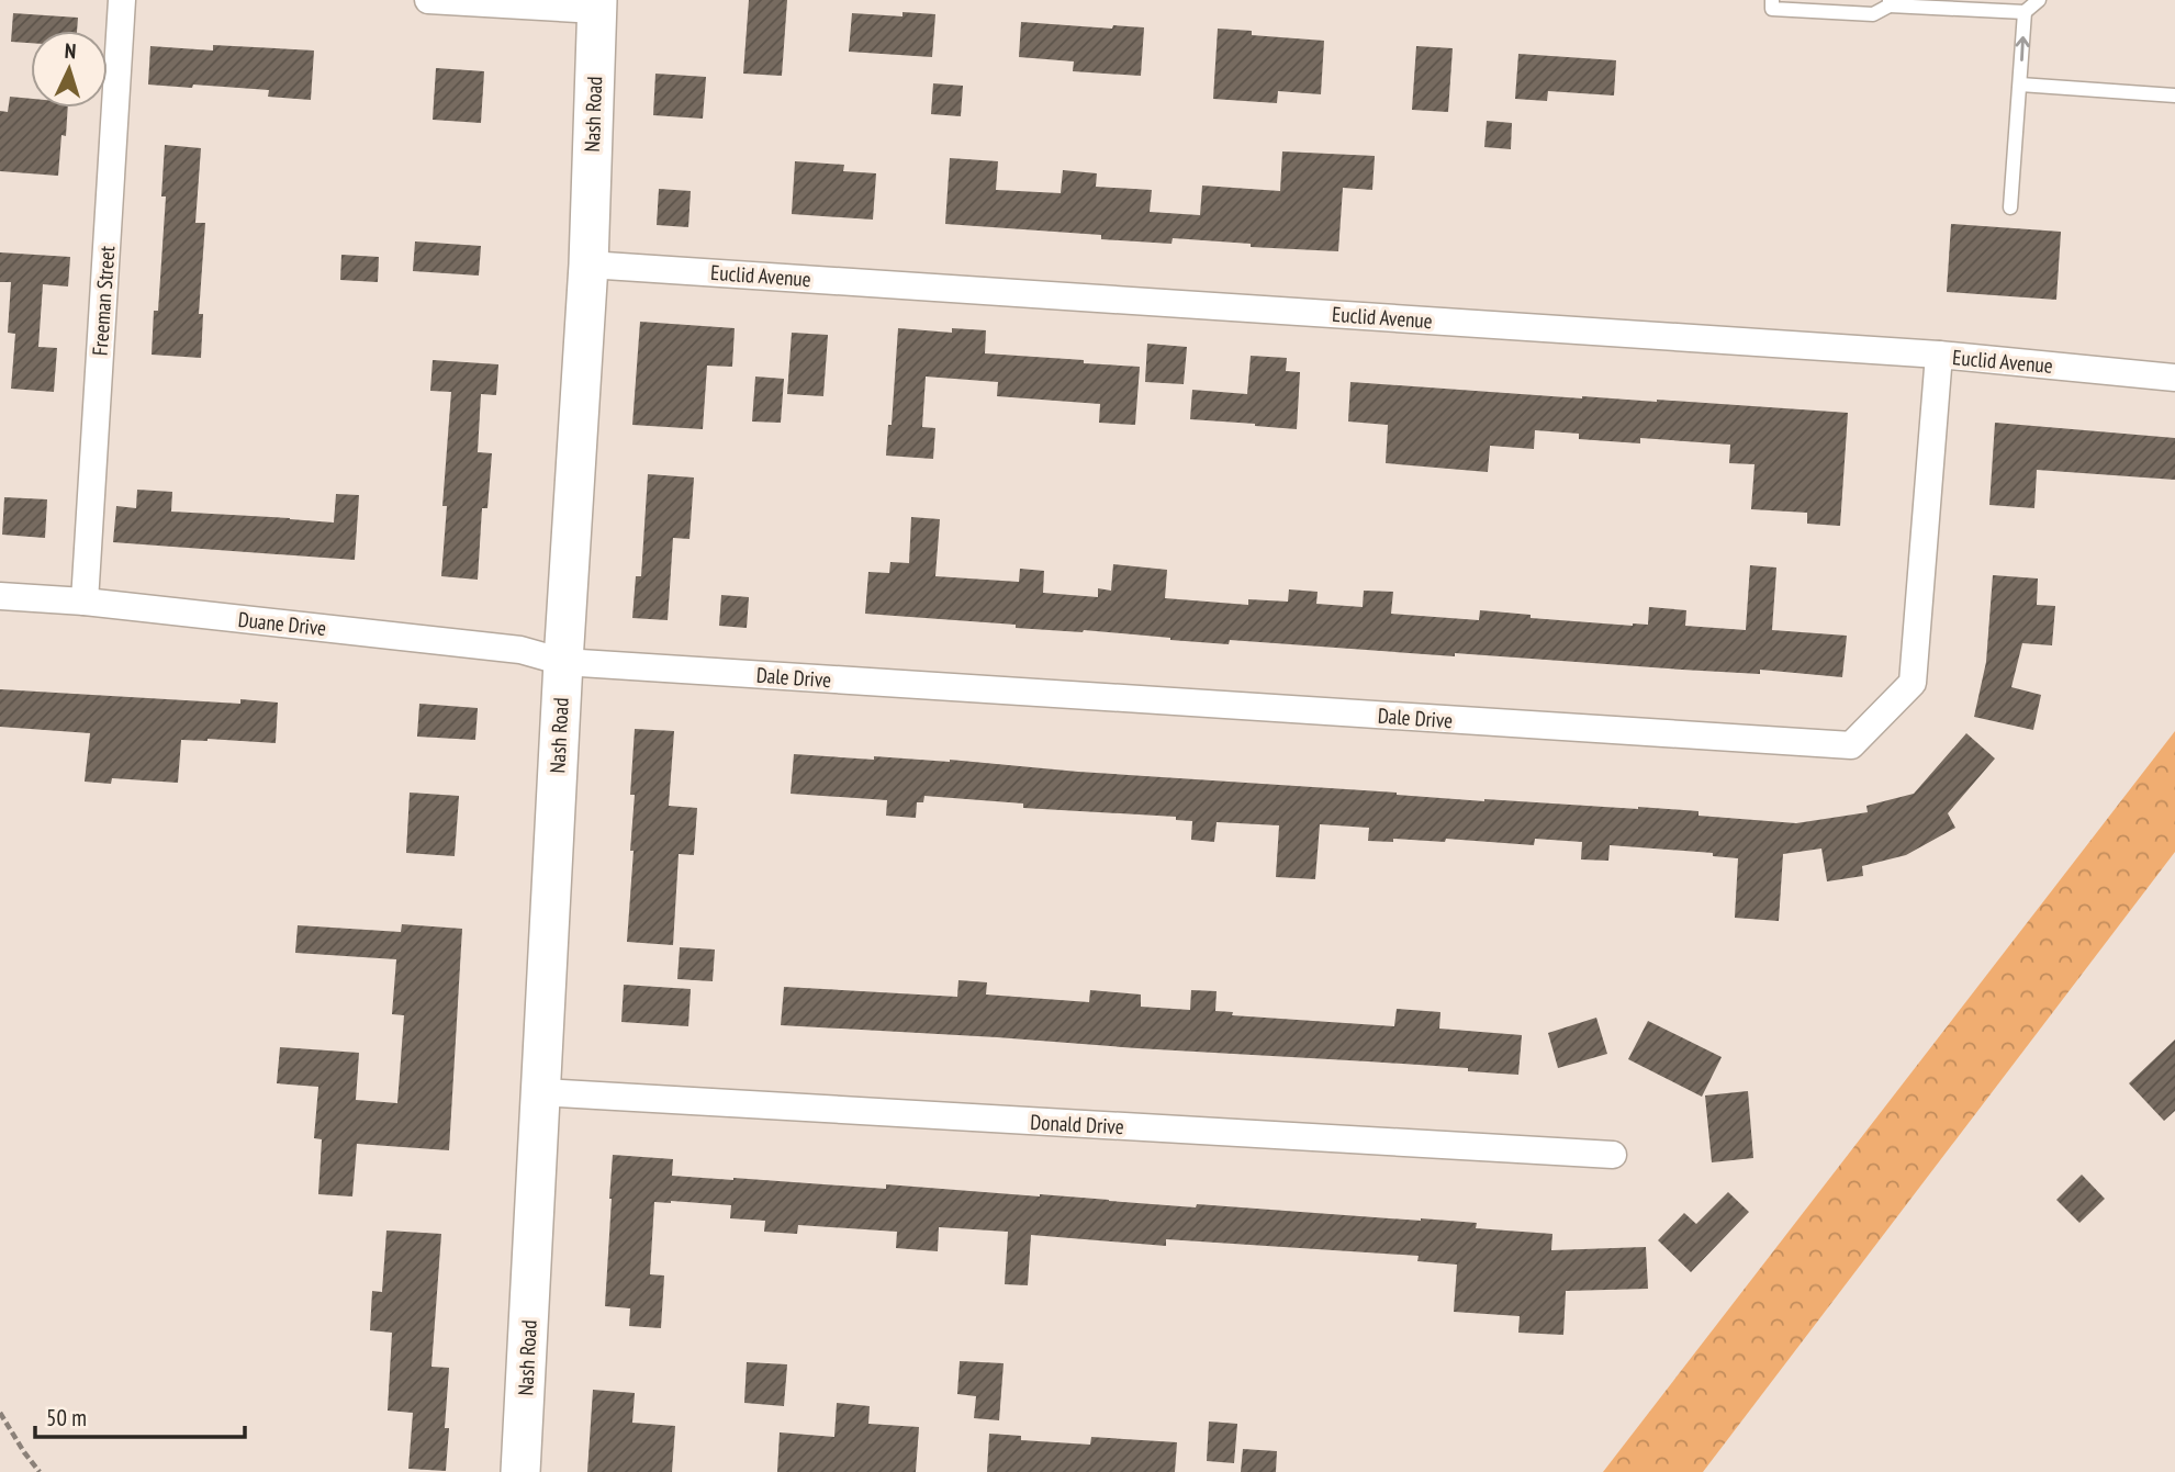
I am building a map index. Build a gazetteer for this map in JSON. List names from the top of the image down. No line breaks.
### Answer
{"streets":{"main road":["Nash Road"],"street":["Euclid Avenue","Freeman Street","Duane Drive","Dale Drive","Donald Drive"]},"crossings":[["Nash Road","Euclid Avenue"],["Nash Road","Duane Drive"],["Nash Road","Dale Drive"],["Nash Road","Donald Drive"],["Euclid Avenue","Dale Drive"],["Freeman Street","Duane Drive"],["Duane Drive","Dale Drive"]],"scale_bar":"50 m","north":"top"}
